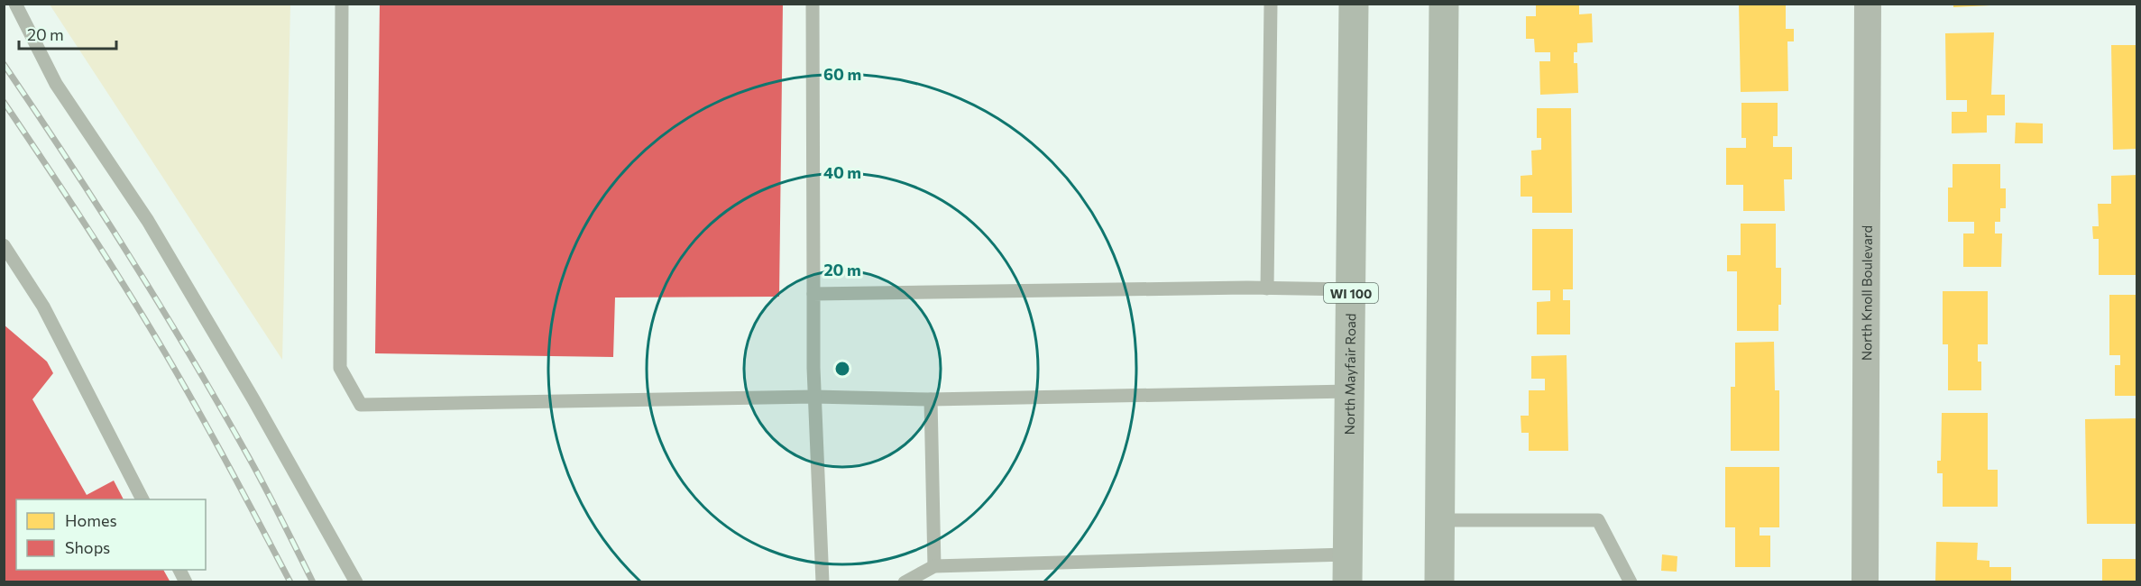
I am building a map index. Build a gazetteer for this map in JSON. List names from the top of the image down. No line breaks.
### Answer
{"streets":{"main road":["WI 100","North Mayfair Road"],"street":["North Knoll Boulevard"]},"legend":["Homes","Shops"],"scale_bar":"20 m","rings":["60 m","40 m","20 m"]}
